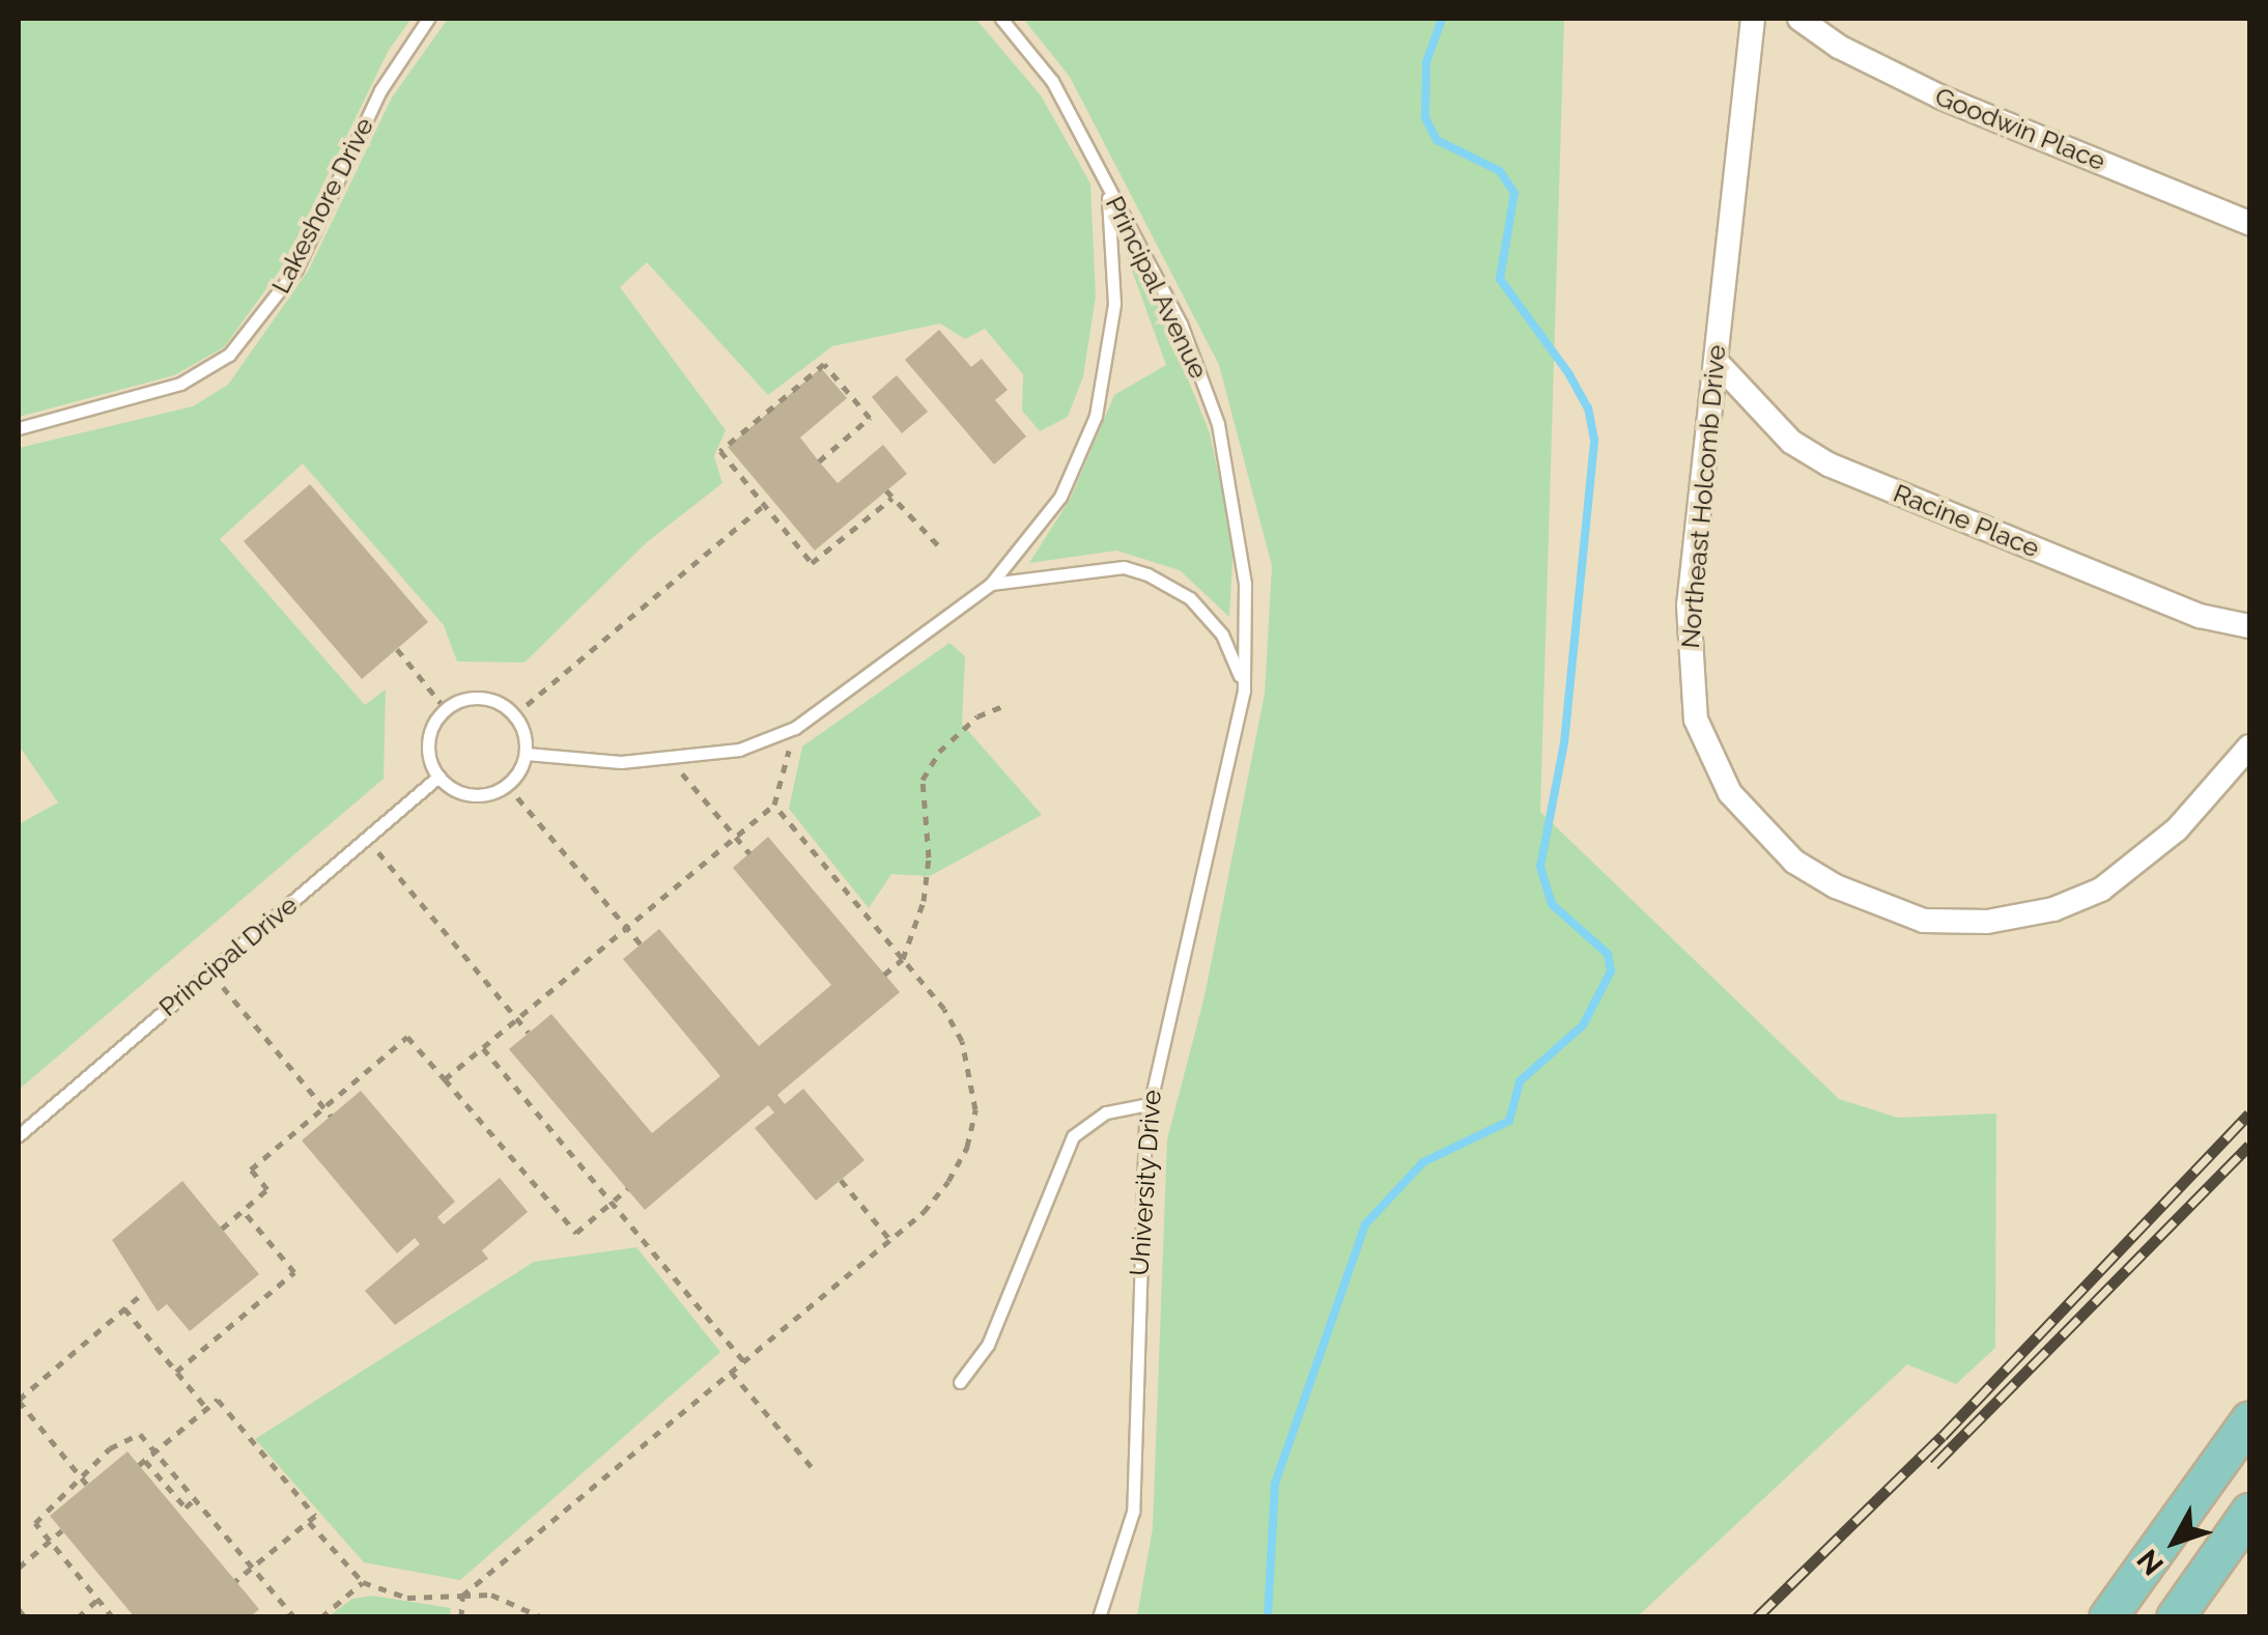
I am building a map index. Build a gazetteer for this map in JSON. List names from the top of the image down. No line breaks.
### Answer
{"streets":{"street":["Goodwin Place","Northeast Holcomb Drive","Racine Place"],"lane":["Lakeshore Drive","Principal Avenue","Principal Drive","University Drive"]},"crossings":[["Principal Avenue","University Drive"],["Northeast Holcomb Drive","Racine Place"]],"north":"bottom left"}
